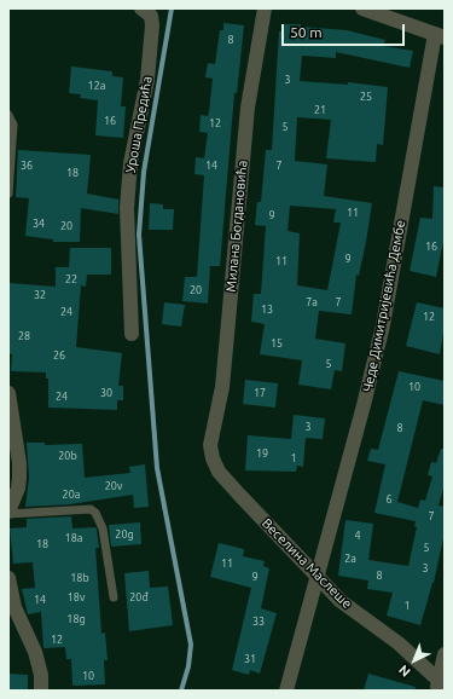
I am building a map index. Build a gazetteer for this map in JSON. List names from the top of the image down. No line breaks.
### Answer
{"streets":{"street":["Уроша Предића","Милана Богдановића","Чеде Димитријевића Дембе","Веселина Маслеше"]},"crossings":[["Милана Богдановића","Веселина Маслеше"],["Чеде Димитријевића Дембе","Веселина Маслеше"]],"house_numbers":["8","3","12a","25","21","16","12","5","36","14","7","18","11","9","34","20","16","9","11","22","20","32","7a","7","13","24","12","28","15","26","5","10","30","17","24","3","8","19","20b","1","20v","20a","6","7","20g","4","18a","18","5","2a","11","3","8","9","18b","18v","20đ","14","1","18g","33","12","31","10"],"scale_bar":"50 m","north":"bottom left"}
